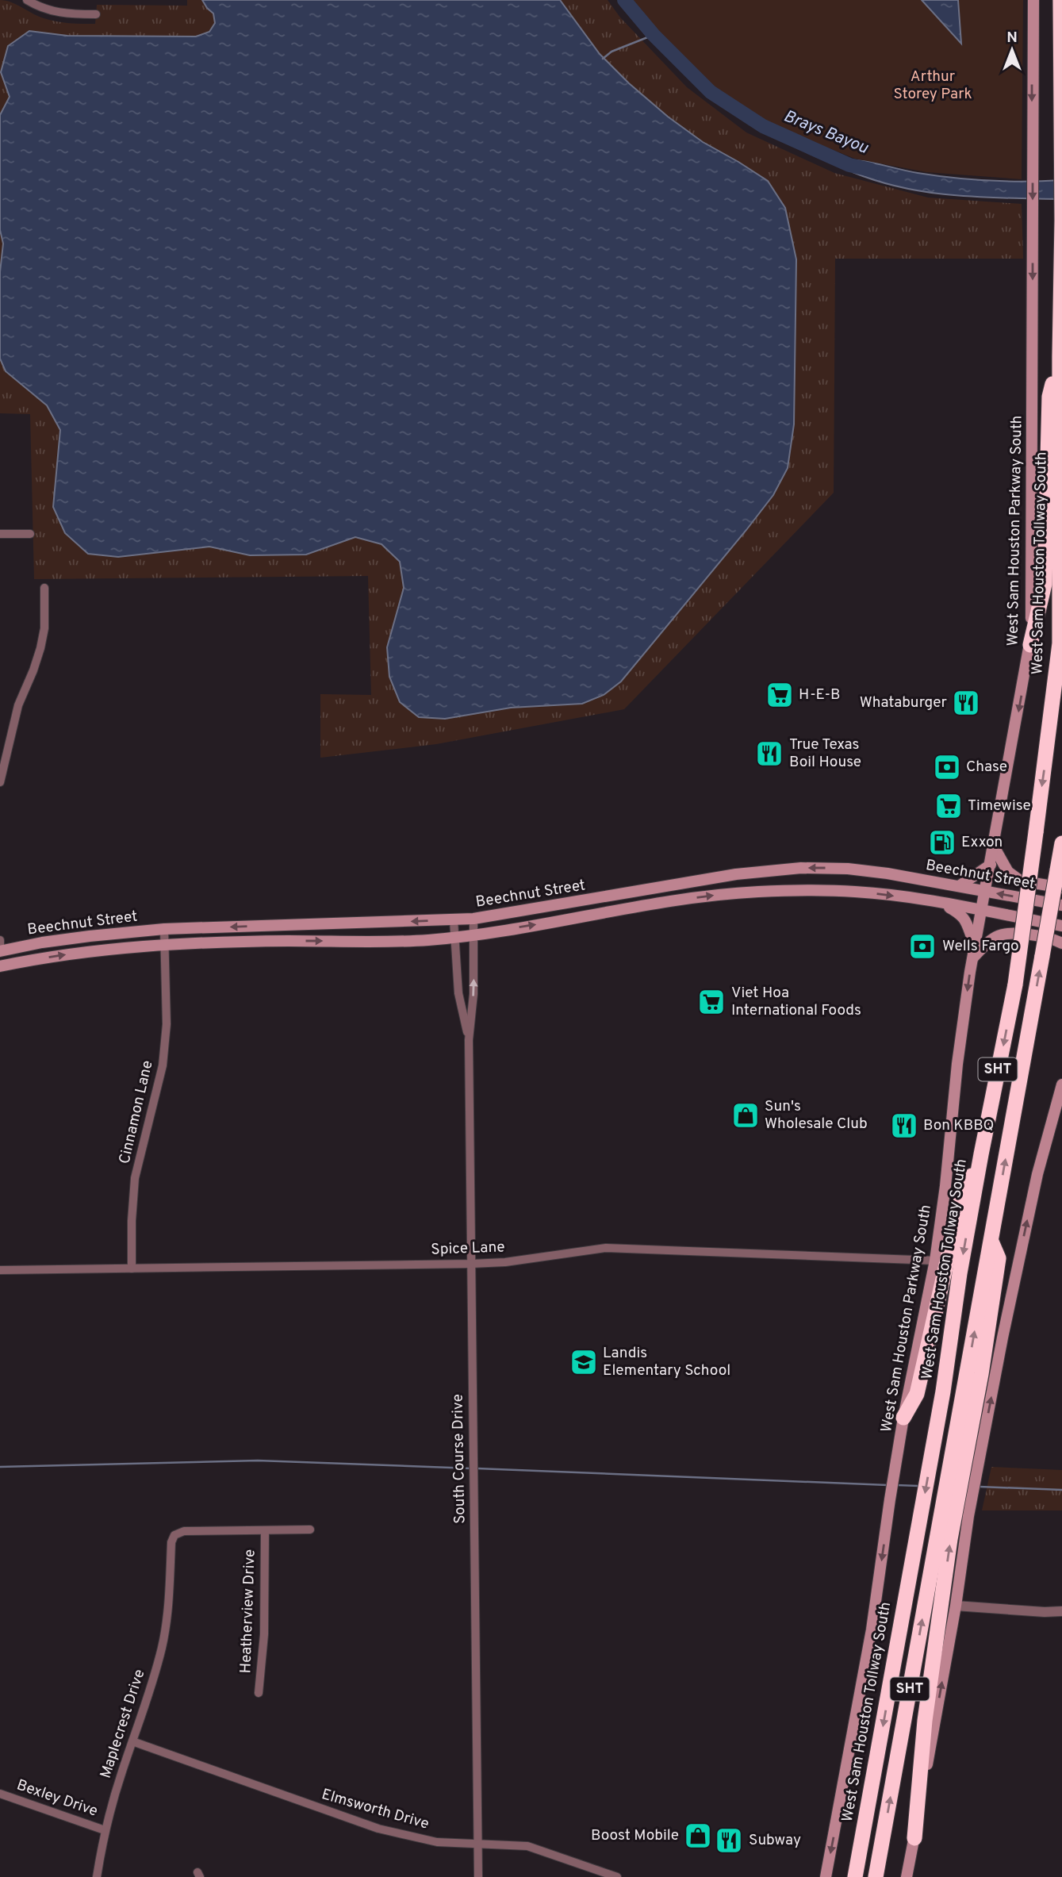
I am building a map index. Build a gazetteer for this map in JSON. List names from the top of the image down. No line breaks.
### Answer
{"streets":{"highway":["West Sam Houston Tollway South","SHT"],"main road":["West Sam Houston Parkway South","Beechnut Street"],"street":["Cinnamon Lane","Spice Lane","South Course Drive","Heatherview Drive","Maplecrest Drive","Bexley Drive","Elmsworth Drive"]},"crossings":[["West Sam Houston Parkway South","Beechnut Street"],["West Sam Houston Parkway South","Spice Lane"],["Beechnut Street","Cinnamon Lane"],["Beechnut Street","South Course Drive"],["Cinnamon Lane","Spice Lane"],["Spice Lane","South Course Drive"],["South Course Drive","Elmsworth Drive"],["Heatherview Drive","Maplecrest Drive"],["Maplecrest Drive","Bexley Drive"],["Maplecrest Drive","Elmsworth Drive"]],"water":["Brays Bayou"],"parks":["Arthur Storey Park"],"places":{"supermarket":["H-E-B","Timewise","Viet Hoa International Foods"],"restaurant":["Whataburger","True Texas Boil House","Bon KBBQ","Subway"],"bank":["Chase","Wells Fargo"],"fuel station":["Exxon"],"shop":["Sun's Wholesale Club","Boost Mobile"],"school or university":["Landis Elementary School"]},"north":"top"}
